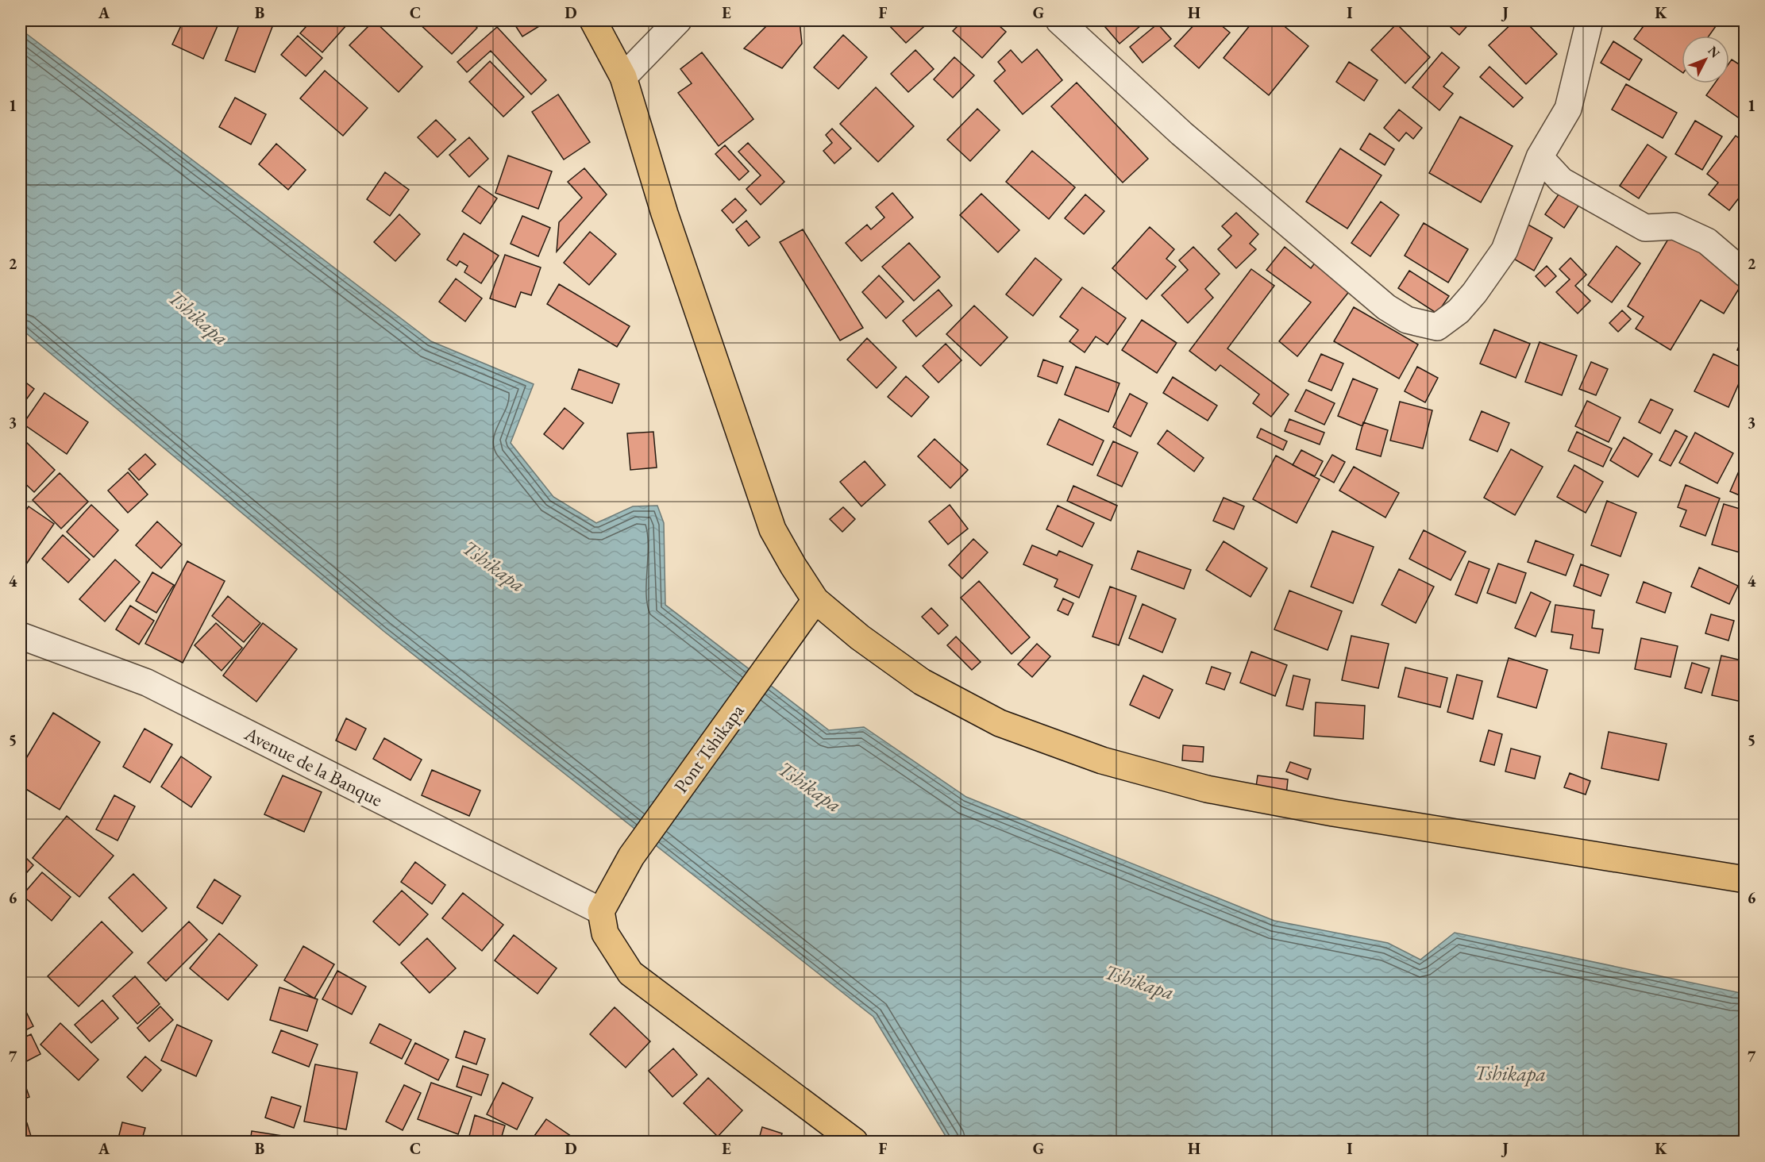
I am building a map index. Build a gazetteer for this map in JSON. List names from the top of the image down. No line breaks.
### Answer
{"streets":{"main road":["Pont Tshikapa"],"street":["Avenue de la Banque"]},"crossings":[["Pont Tshikapa","Avenue de la Banque"]],"water":["Tshikapa"],"north":"top right","grid":{"columns":["A","B","C","D","E","F","G","H","I","J","K"],"rows":["1","2","3","4","5","6","7"]}}
